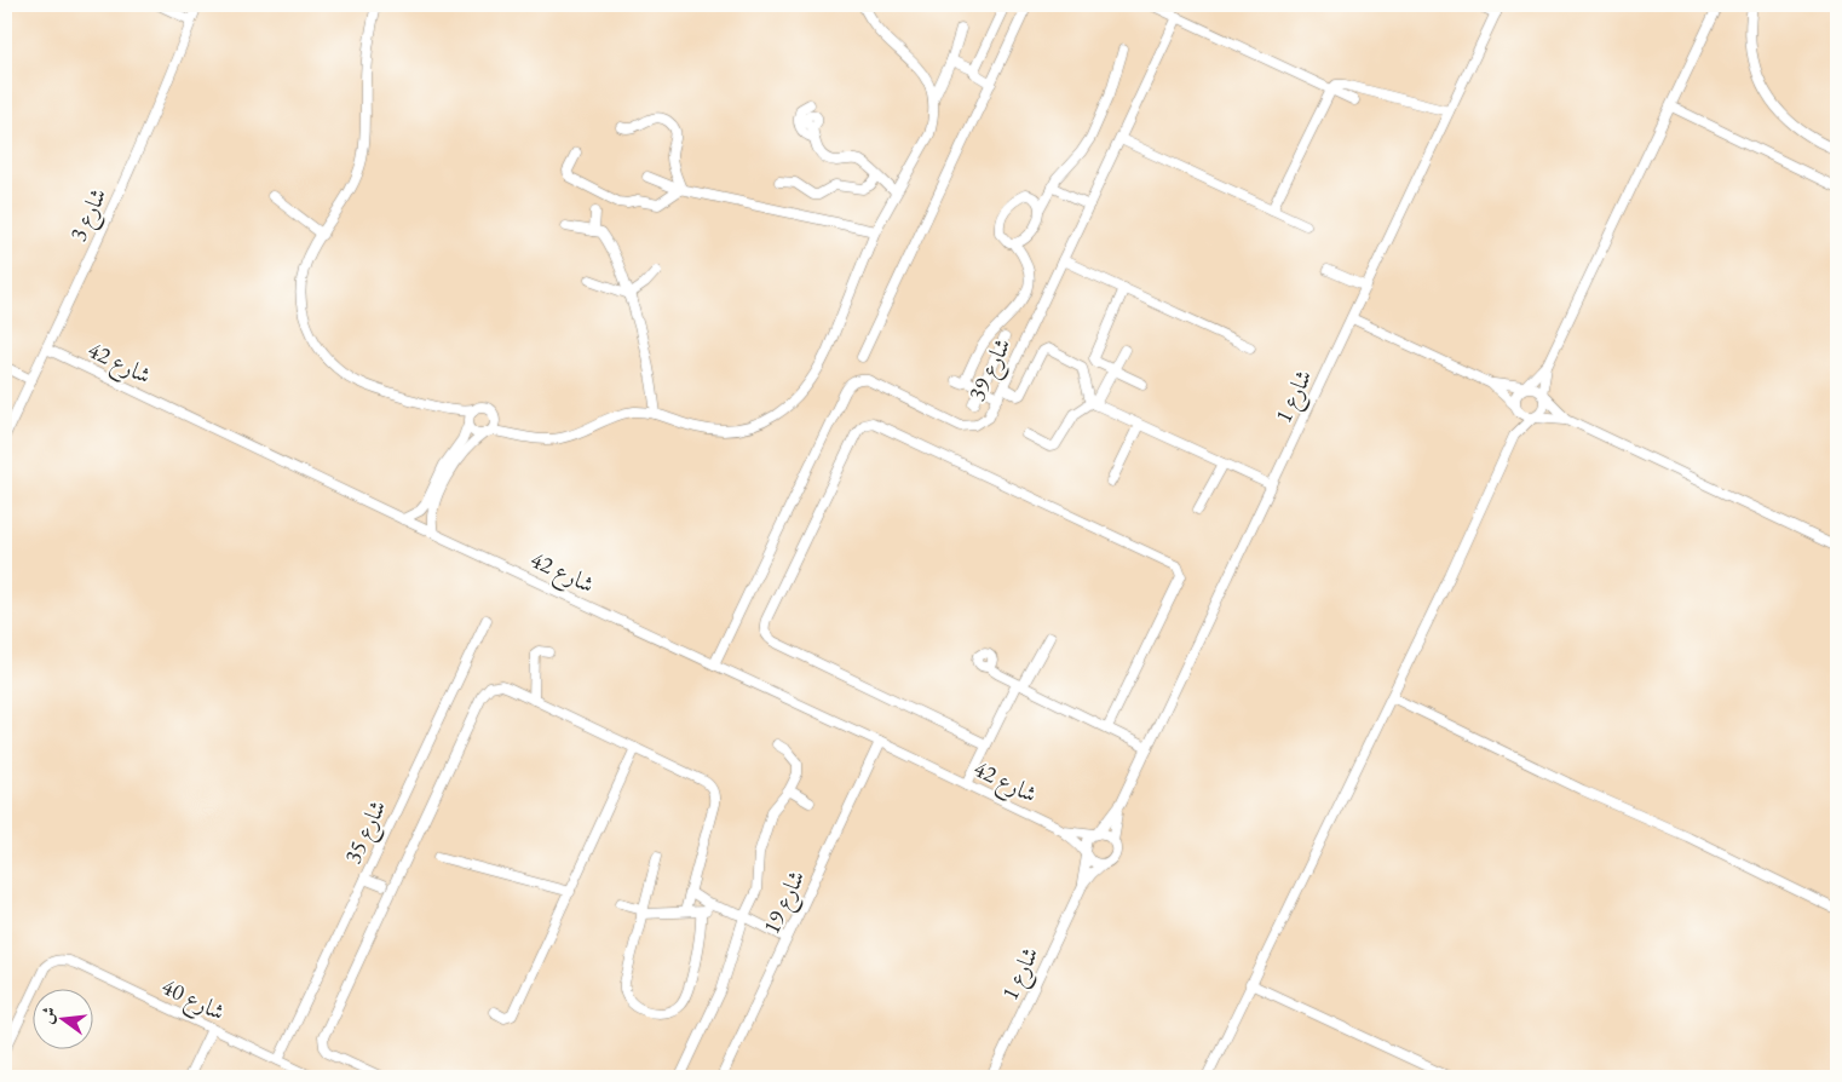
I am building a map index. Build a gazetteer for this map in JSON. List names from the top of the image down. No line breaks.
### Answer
{"streets":{"street":["شارع 3","شارع 42","شارع 39","شارع 1","شارع 35","شارع 19","شارع 40"]},"crossings":[["شارع 3","شارع 42"],["شارع 42","شارع 39"],["شارع 42","شارع 1"],["شارع 42","شارع 19"],["شارع 35","شارع 40"]],"north":"left"}
